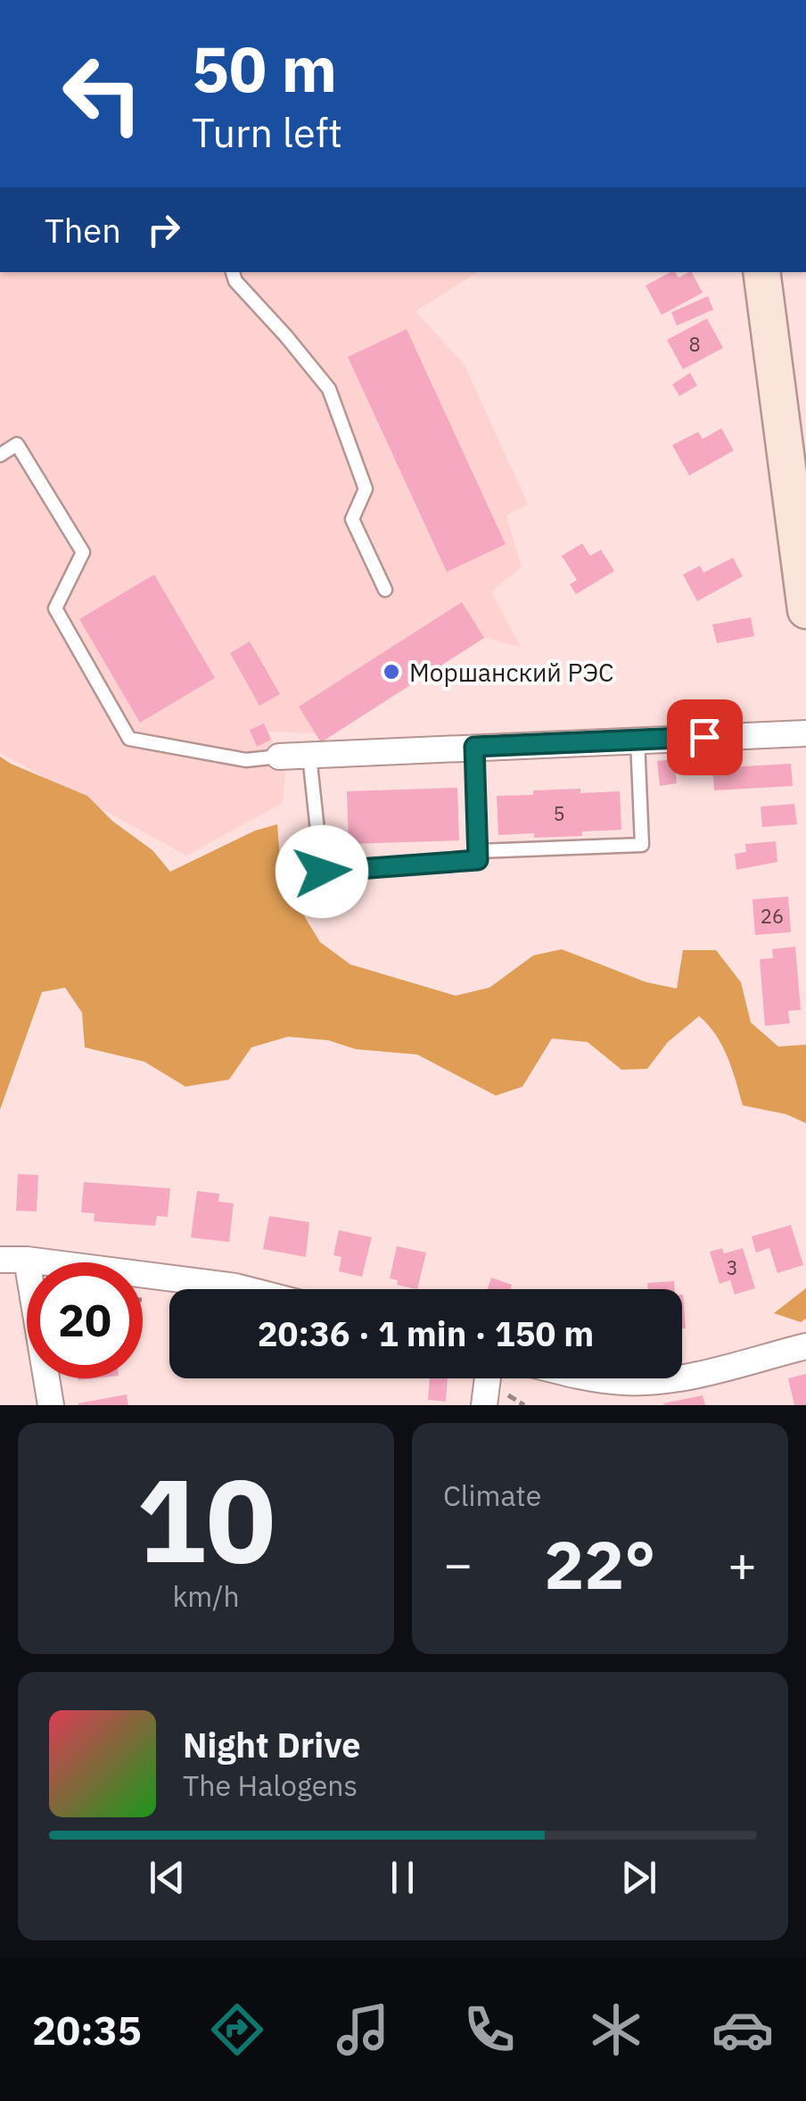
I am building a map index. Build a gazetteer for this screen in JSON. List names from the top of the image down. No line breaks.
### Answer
{"places":["Моршанский РЭС"],"house_numbers":["8","5","26","3"],"page":{"turn":["50 m","Turn left"],"then":"Then","limit":"20","trip":"20:36 · 1 min · 150 m","tile":[["10","km/h"],"Climate"],"heat":["−","22°","+"],"song":["Night Drive","The Halogens"],"tabs":"20:35"}}
